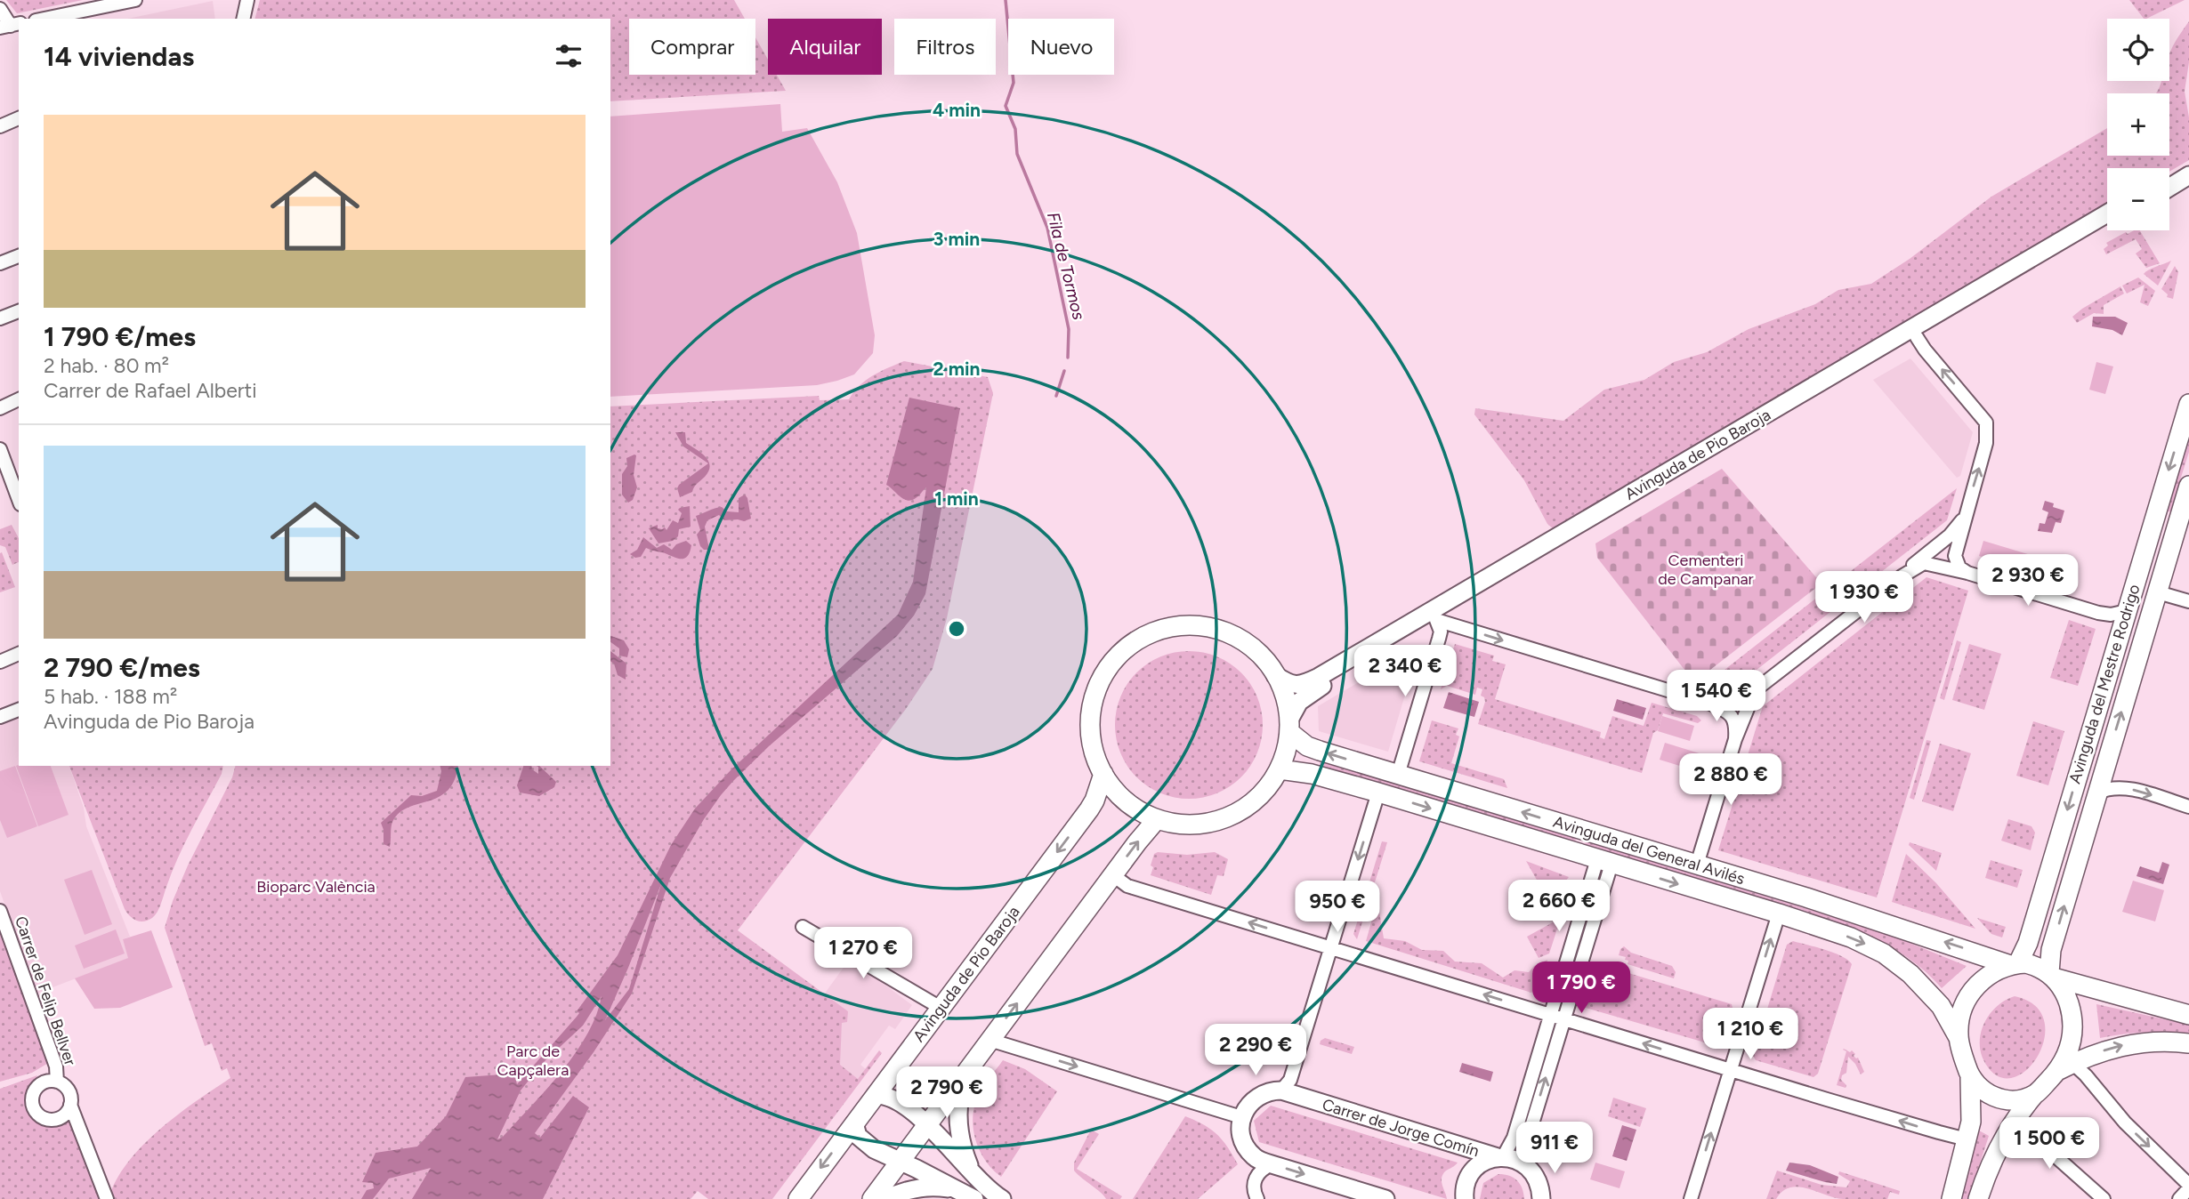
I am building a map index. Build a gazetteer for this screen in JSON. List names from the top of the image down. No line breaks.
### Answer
{"streets":{"main road":["Avinguda de Pio Baroja","Avinguda del Mestre Rodrigo","Avinguda del General Avilés","Carrer de Jorge Comín"],"street":["Carrer de Felip Bellver"]},"crossings":[["Avinguda de Pio Baroja","Avinguda del General Avilés"],["Avinguda del Mestre Rodrigo","Avinguda del General Avilés"]],"water":["Fila de Tormos"],"parks":["Cementeri de Campanar","Bioparc València","Parc de Capçalera"],"page":{"map_buttons":["+","−"],"chip":["Comprar","Alquilar","Filtros","Nuevo"],"heading":"14 viviendas","list":[{"name":"1 790 €/mes","note":"2 hab. · 80 m² · Carrer de Rafael Alberti"},{"name":"2 790 €/mes","note":"5 hab. · 188 m² · Avinguda de Pio Baroja"}],"price":["2 930 €","1 930 €","2 340 €","1 540 €","2 880 €","2 660 €","950 €","1 270 €","1 790 €","1 210 €","2 290 €","2 790 €","1 500 €","911 €"]},"rings":["4 min","3 min","2 min","1 min"]}
